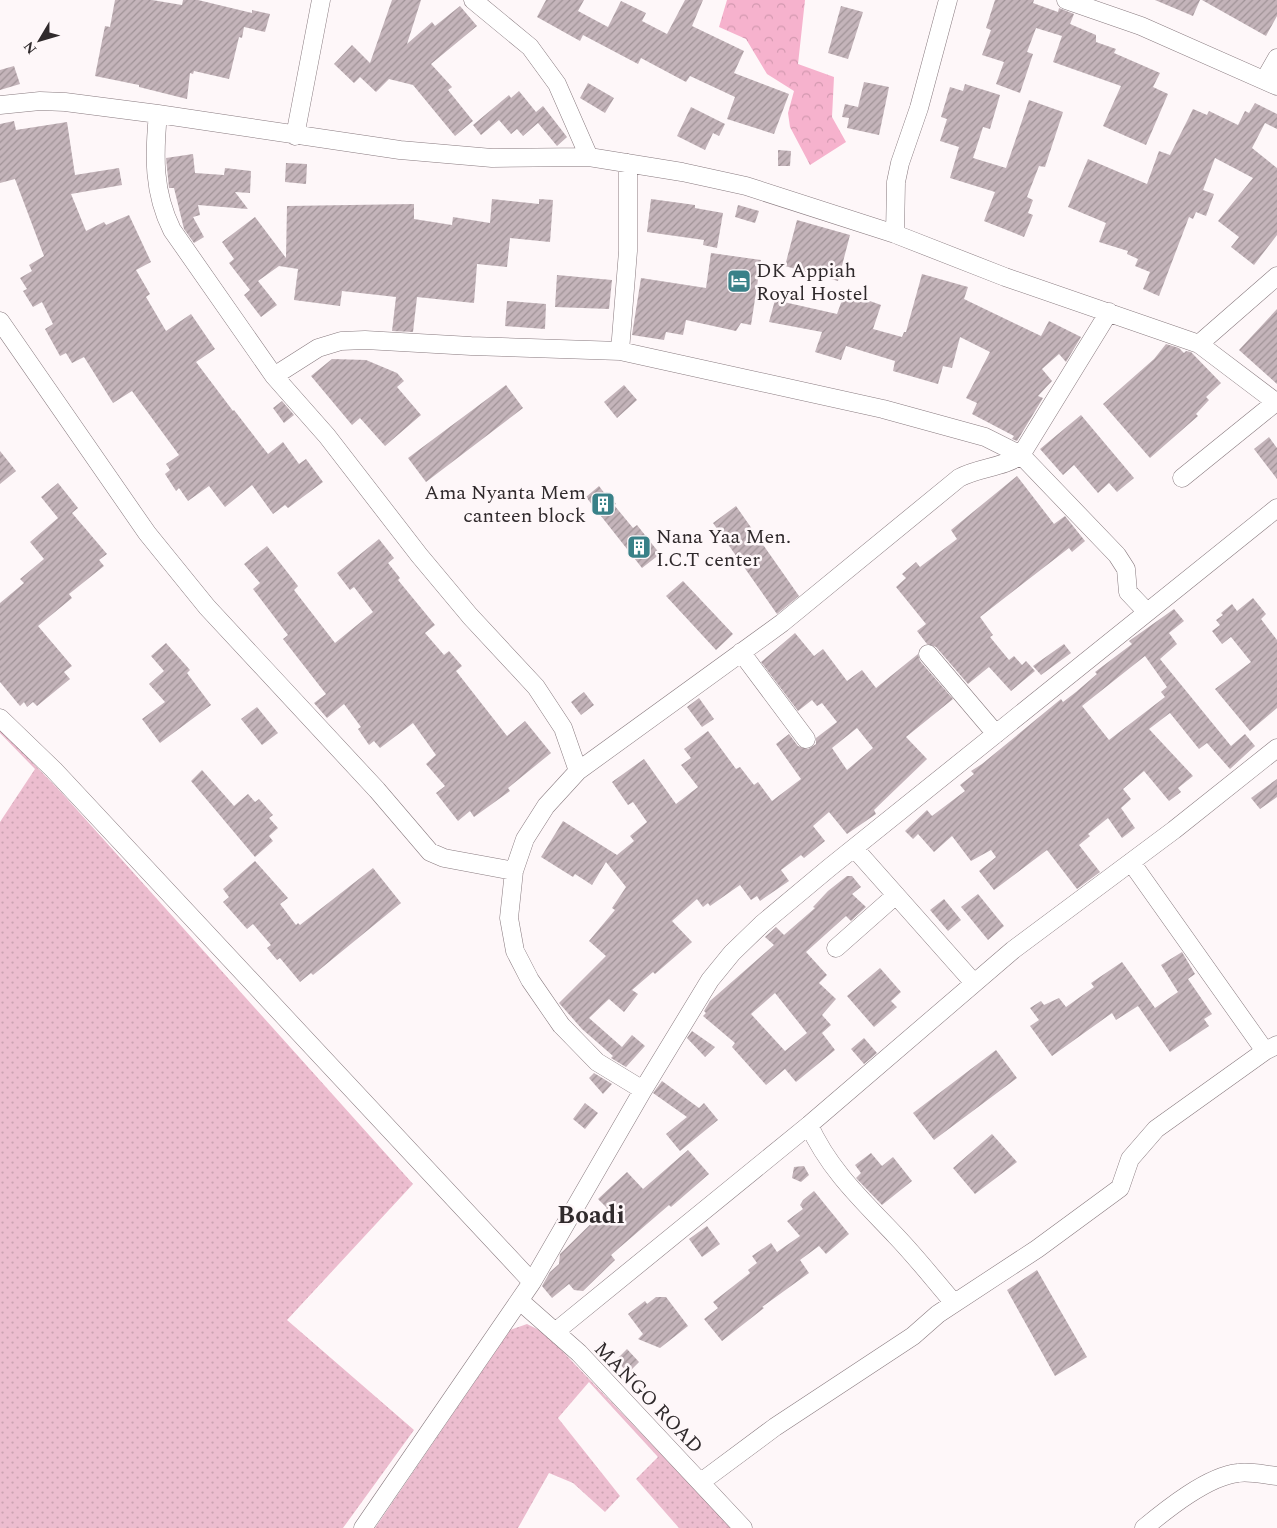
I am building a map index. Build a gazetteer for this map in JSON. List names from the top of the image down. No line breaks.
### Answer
{"streets":{"street":["MANGO ROAD"]},"districts":["Boadi"],"places":{"hotel":["DK Appiah Royal Hostel"],"building":["Ama Nyanta Mem canteen block","Nana Yaa Men. I.C.T center"]},"north":"bottom left"}
